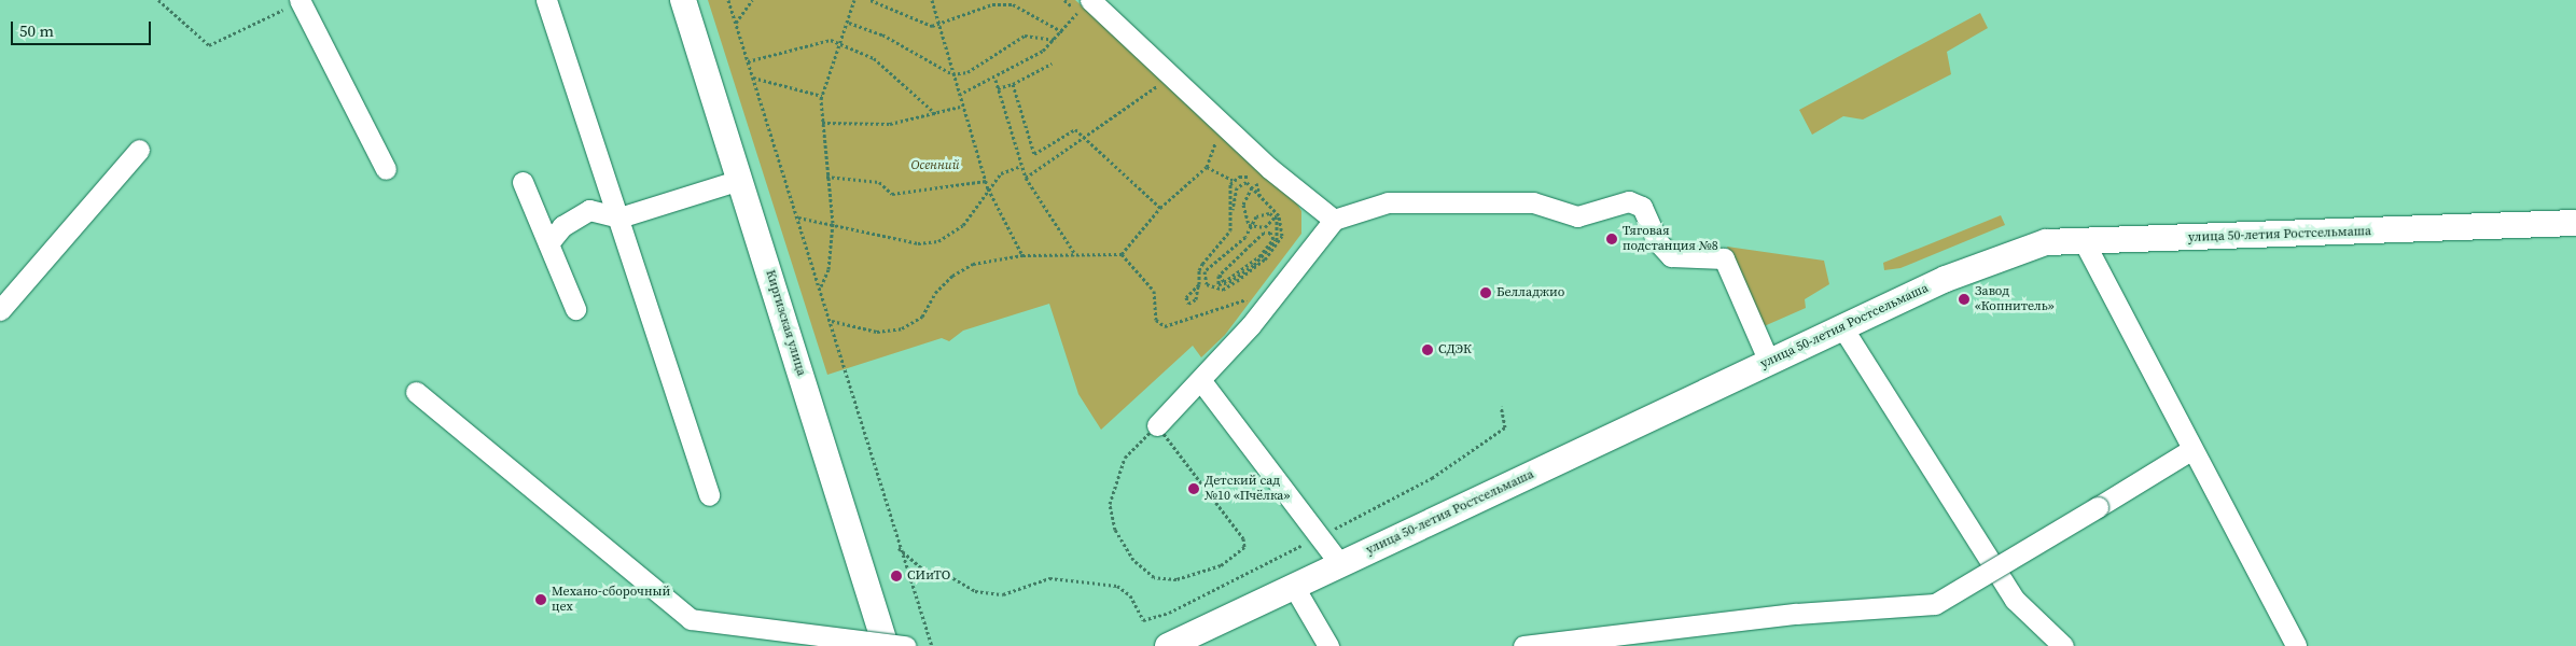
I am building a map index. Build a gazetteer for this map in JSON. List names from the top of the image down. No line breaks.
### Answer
{"streets":{"main road":["улица 50-летия Ростсельмаша","Киргизская улица"]},"parks":["Осенний"],"places":["Тяговая подстанция №8","Белладжио","Завод «Копнитель»","СДЭК","Детский сад №10 «Пчёлка»","СИиТО","Механо-сборочный цех"],"scale_bar":"50 m"}
